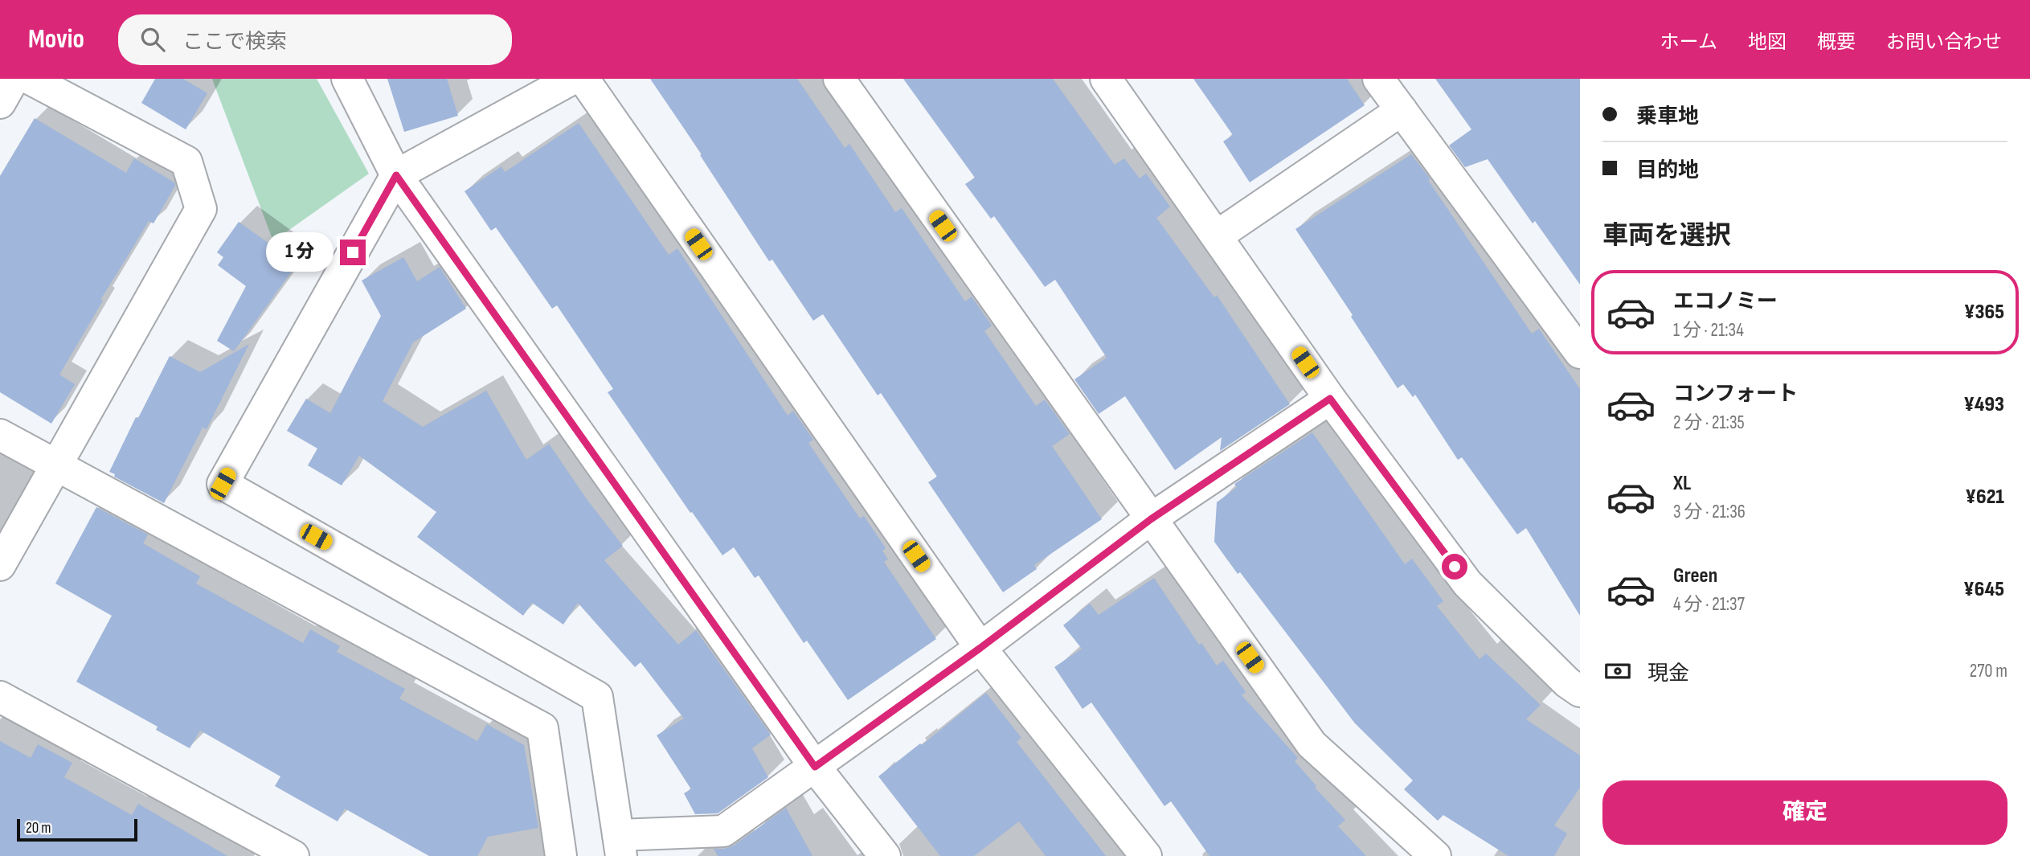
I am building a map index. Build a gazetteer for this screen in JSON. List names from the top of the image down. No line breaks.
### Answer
{"scale_bar":"20 m","page":{"header":"Movio","search":"ここで検索","nav":["ホーム","地図","概要","お問い合わせ"],"banner":["乗車地","目的地"],"heading":"車両を選択","bubble":"1 分","list":[{"name":"エコノミー","note":"1 分 · 21:34","value":"¥365"},{"name":"コンフォート","note":"2 分 · 21:35","value":"¥493"},{"name":"XL","note":"3 分 · 21:36","value":"¥621"},{"name":"Green","note":"4 分 · 21:37","value":"¥645"}],"pay":["現金","270 m"],"buttons":"確定","scale":"20 m"}}
